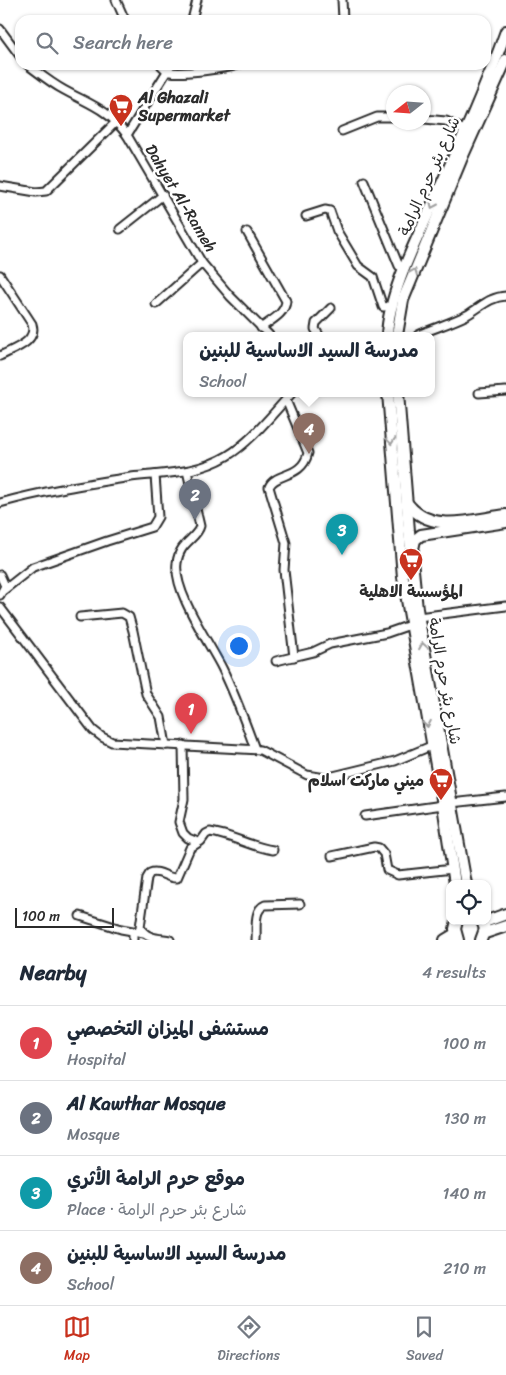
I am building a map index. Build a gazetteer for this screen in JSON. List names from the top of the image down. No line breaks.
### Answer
{"streets":{"main road":["شارع بئر حرم الرامة"],"street":["Dahyet Al-Rameh"]},"places":{"supermarket":["Al Ghazali Supermarket","المؤسسة الاهلية","ميني ماركت اسلام"]},"scale_bar":"100 m","north":"left","page":{"search":"Search here","popup":["مدرسة السيد الاساسية للبنين","School"],"pins":["4","2","3","1"],"scale":"100 m","heading":["Nearby","4 results"],"list":[{"mark":"1","name":"مستشفى الميزان التخصصي","note":"Hospital","value":"100 m"},{"mark":"2","name":"Al Kawthar Mosque","note":"Mosque","value":"130 m"},{"mark":"3","name":"موقع حرم الرامة الأثري","note":"Place · شارع بئر حرم الرامة","value":"140 m"},{"mark":"4","name":"مدرسة السيد الاساسية للبنين","note":"School","value":"210 m"}],"nav":["Map","Directions","Saved"]}}
